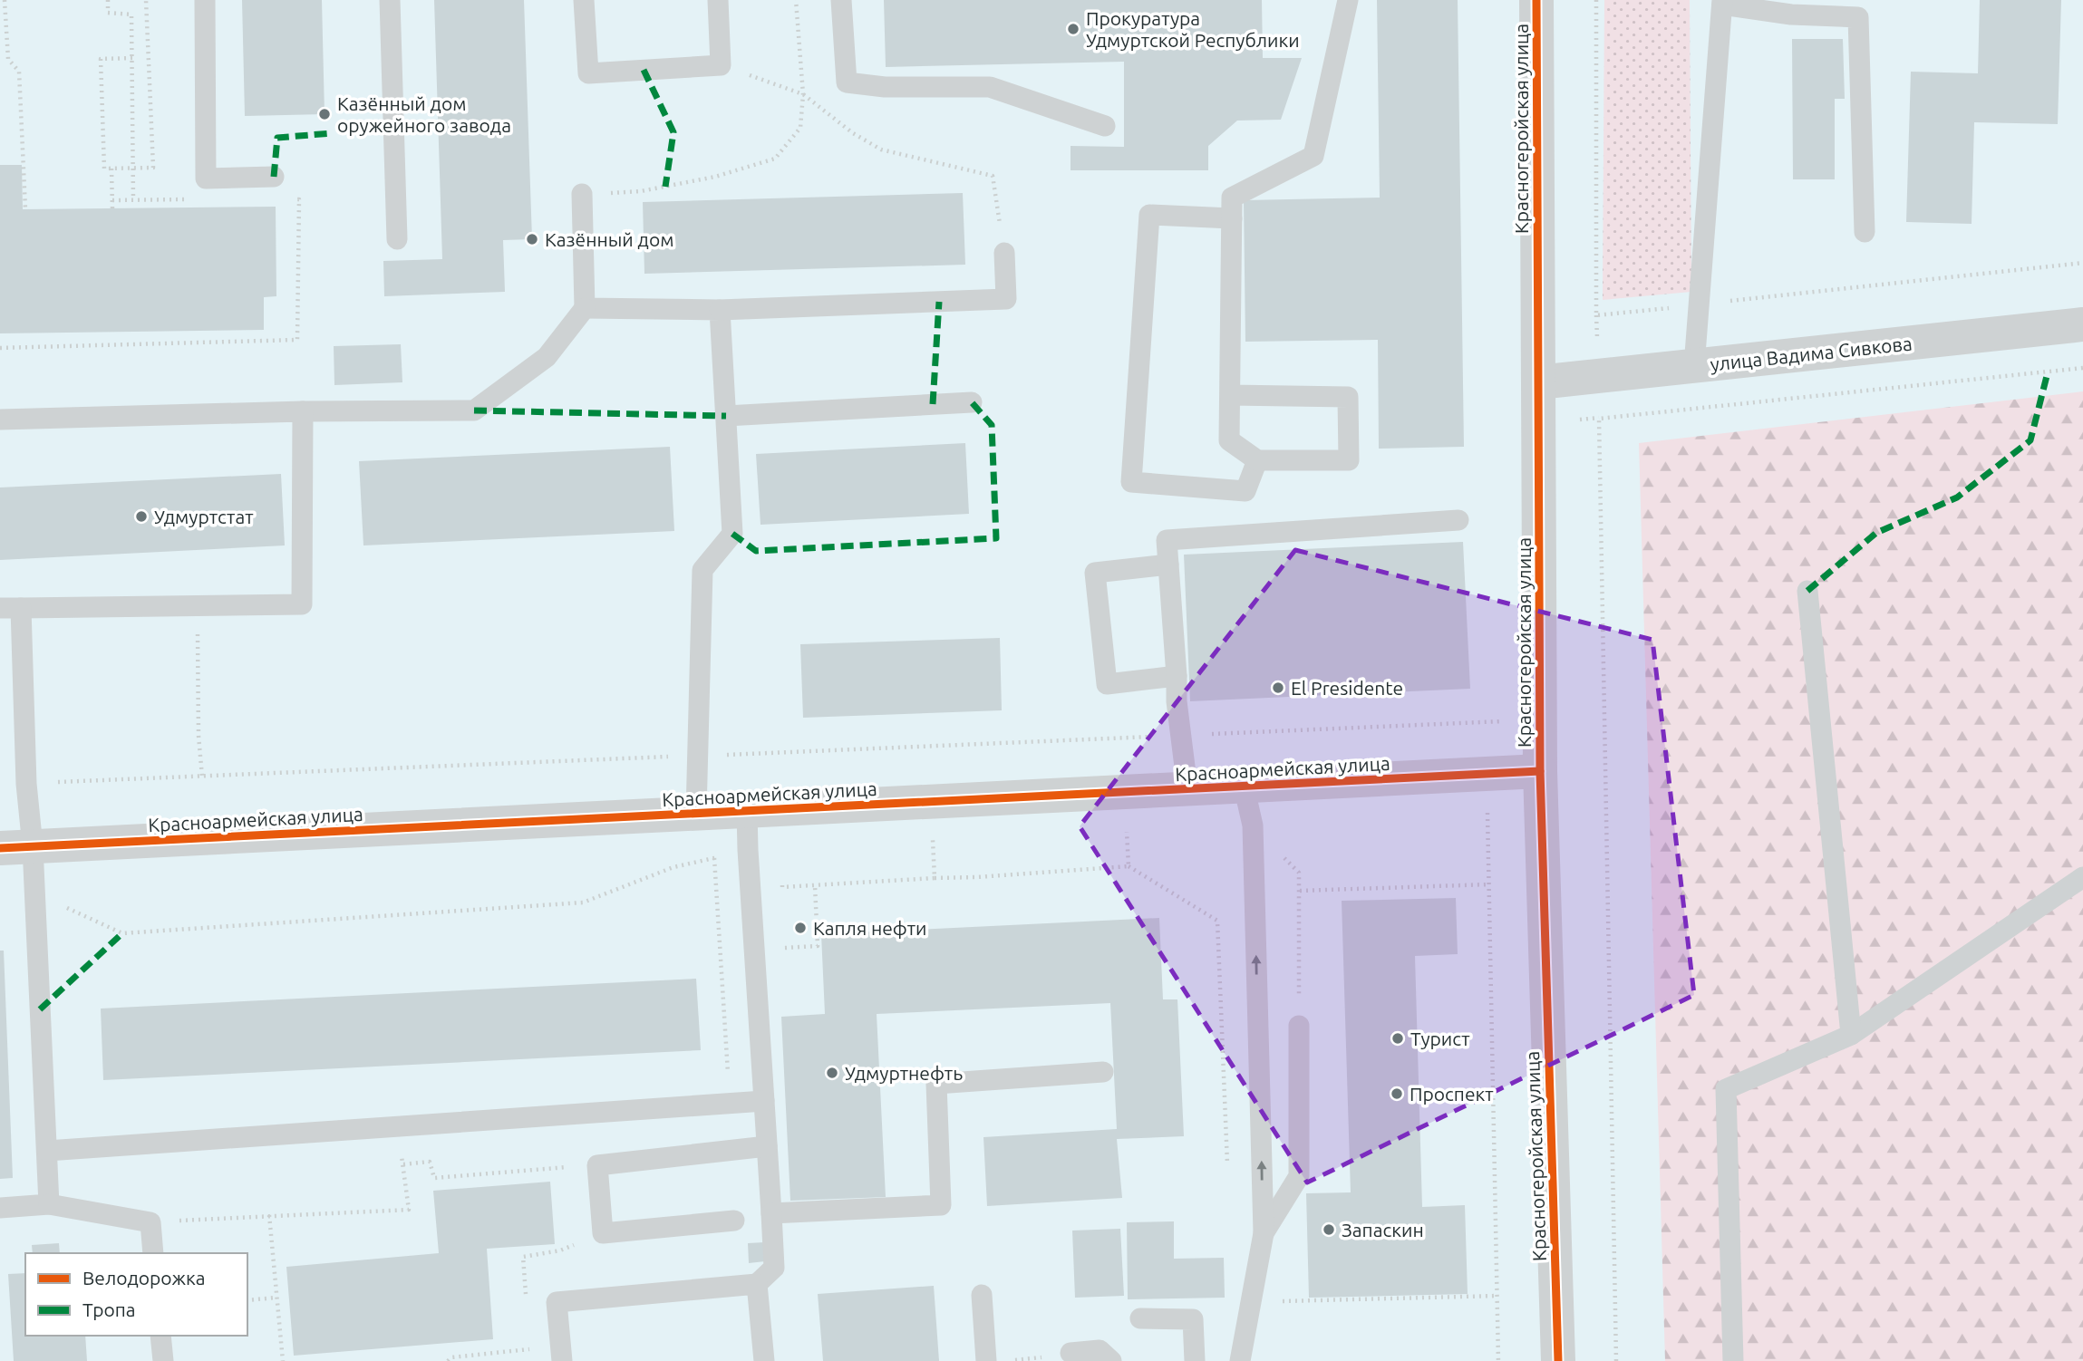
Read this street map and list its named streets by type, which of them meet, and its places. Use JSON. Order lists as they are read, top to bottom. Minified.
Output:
{"streets":{"street":["Красногеройская улица","улица Вадима Сивкова","Красноармейская улица"]},"crossings":[["Красногеройская улица","улица Вадима Сивкова"],["Красногеройская улица","Красноармейская улица"]],"places":["Прокуратура Удмуртской Республики","Казённый дом оружейного завода","Казённый дом","Удмуртстат","El Presidente","Капля нефти","Турист","Удмуртнефть","Проспект","Запаскин"],"legend":["Велодорожка","Тропа"]}
